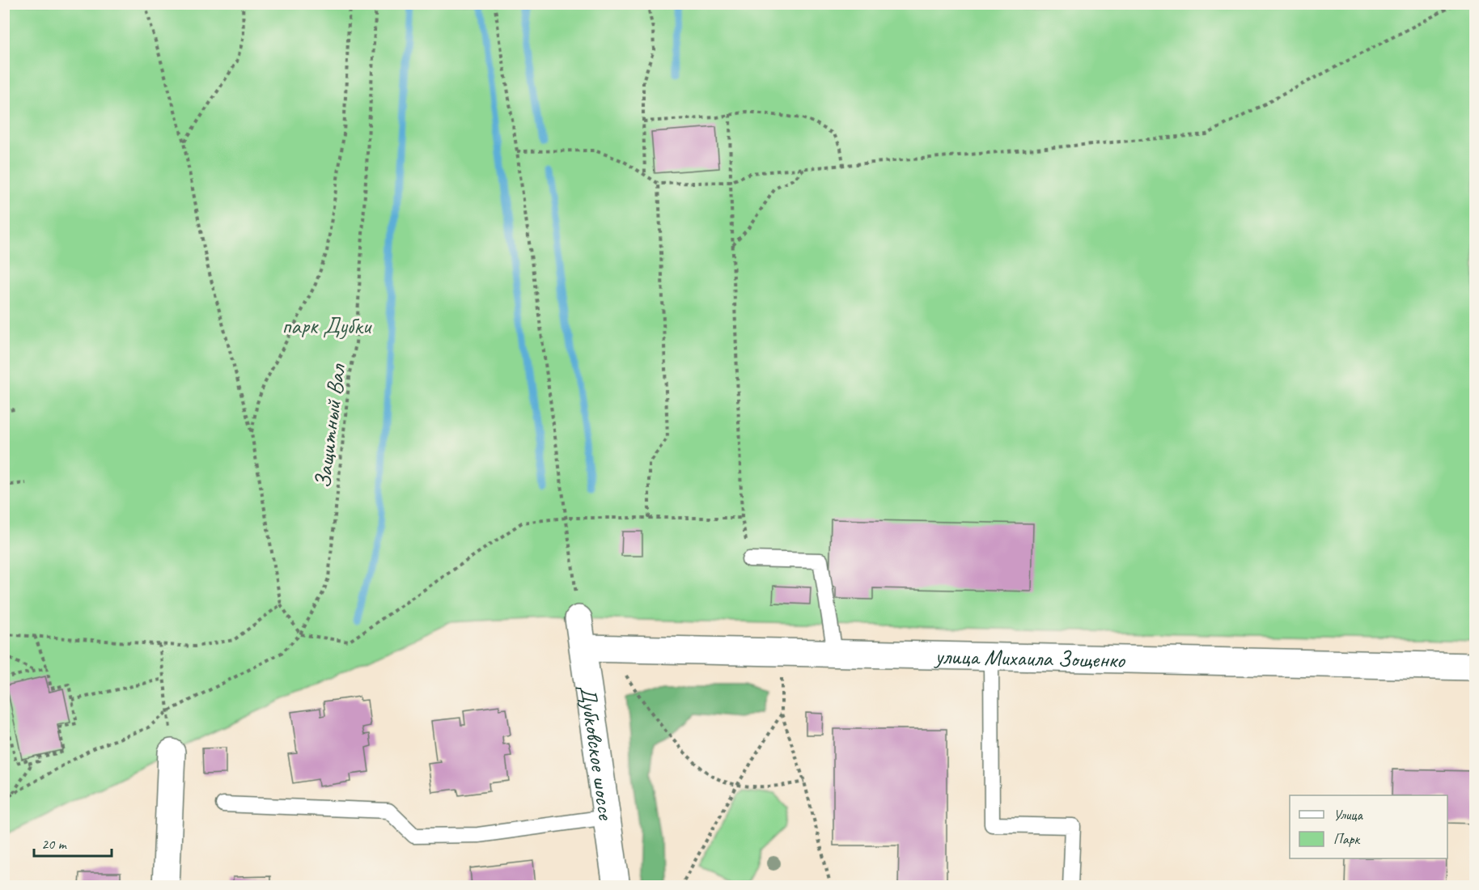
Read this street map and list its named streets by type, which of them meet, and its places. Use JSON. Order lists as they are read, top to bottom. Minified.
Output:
{"streets":{"street":["улица Михаила Зощенко","Дубковское шоссе"],"path":["Защитный Вал"]},"crossings":[["улица Михаила Зощенко","Дубковское шоссе"]],"parks":["парк Дубки"],"legend":["Улица","Парк"],"scale_bar":"20 m"}
